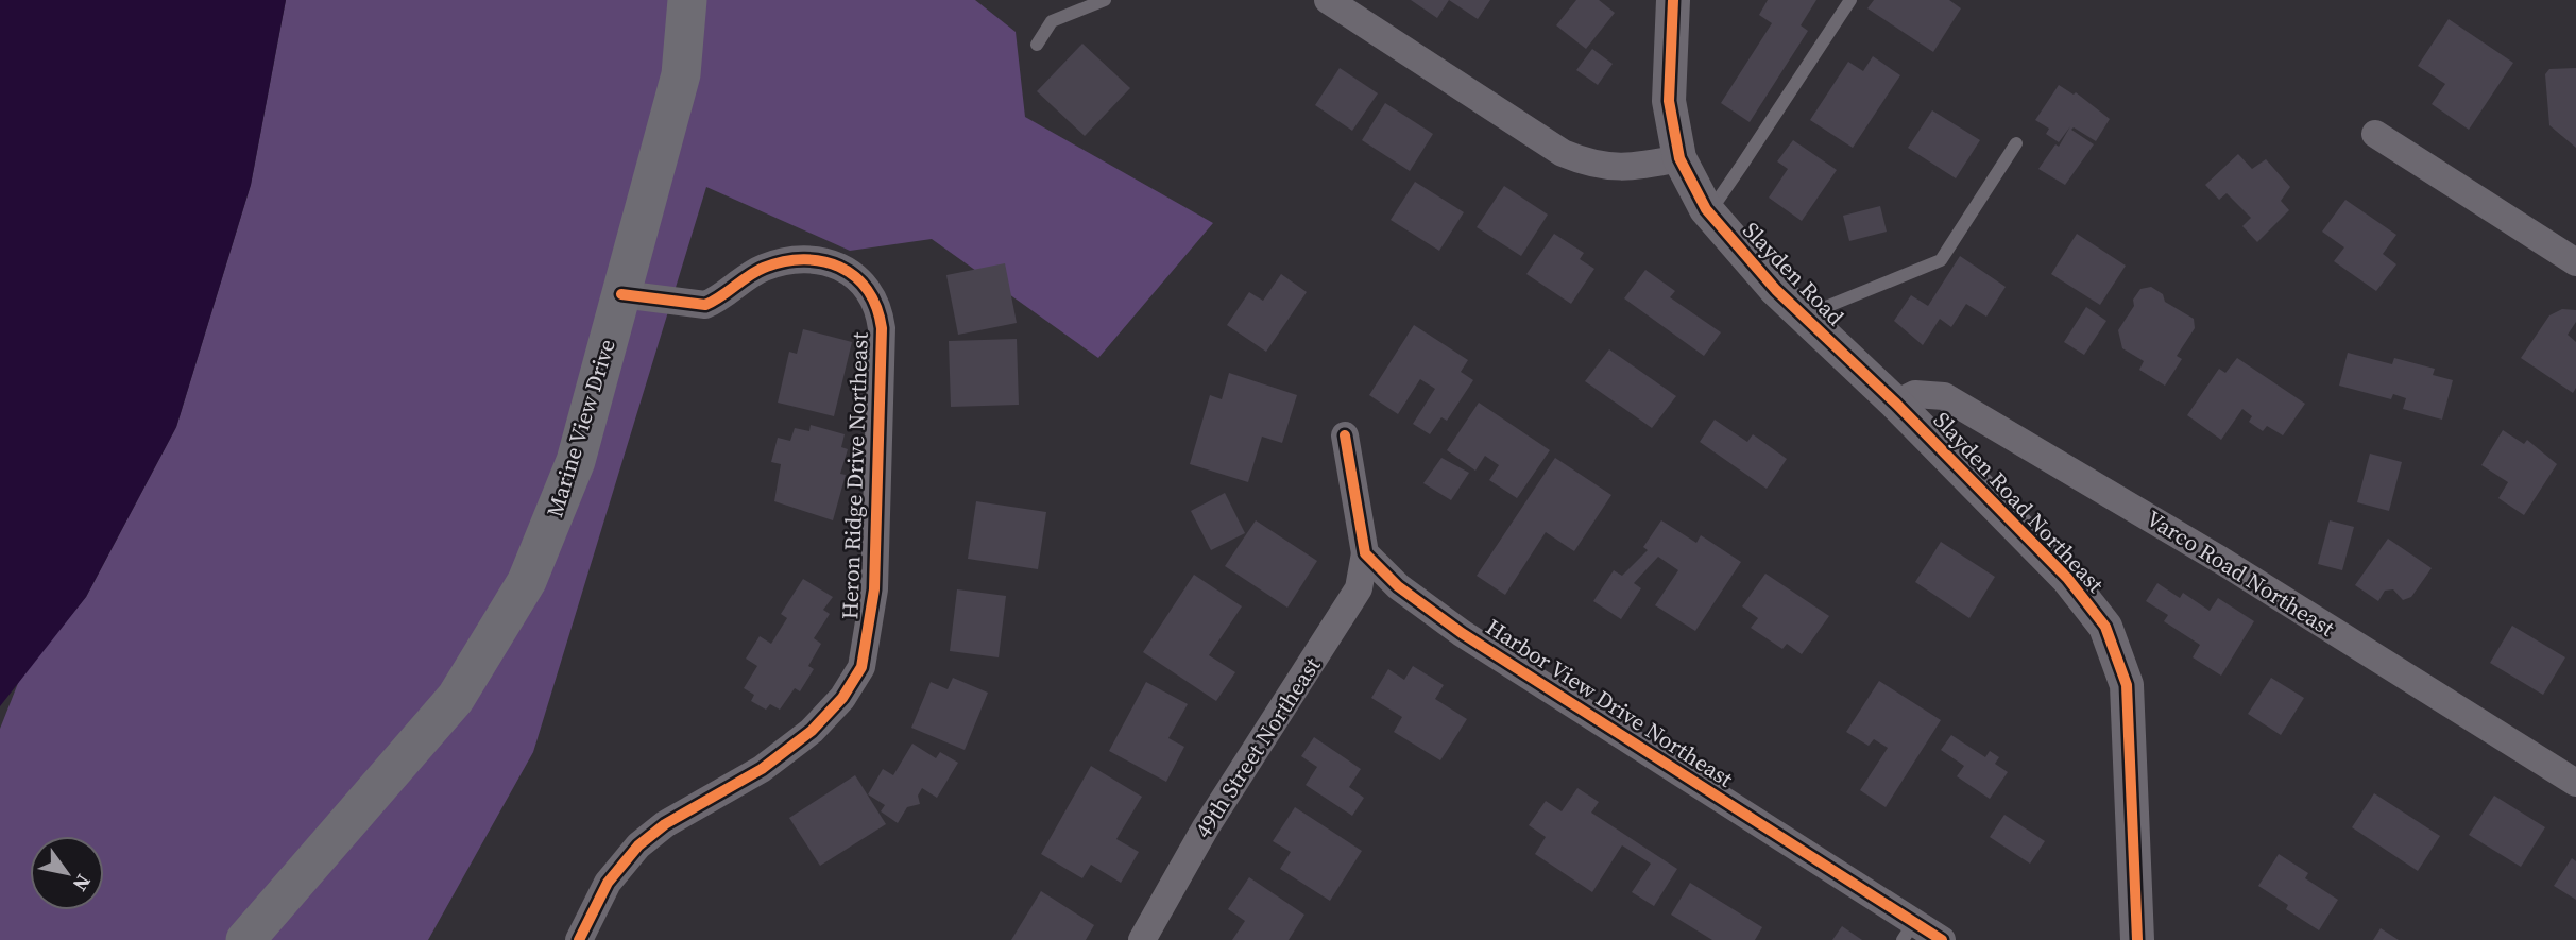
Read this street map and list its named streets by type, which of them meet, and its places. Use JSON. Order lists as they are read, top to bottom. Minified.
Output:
{"streets":{"main road":["Marine View Drive"],"street":["Slayden Road","Heron Ridge Drive Northeast","Slayden Road Northeast","Varco Road Northeast","Harbor View Drive Northeast","49th Street Northeast"]},"crossings":[["Slayden Road","Slayden Road Northeast"],["Slayden Road","Varco Road Northeast"],["Marine View Drive","Heron Ridge Drive Northeast"],["Slayden Road Northeast","Varco Road Northeast"],["Harbor View Drive Northeast","49th Street Northeast"]],"north":"bottom right"}
